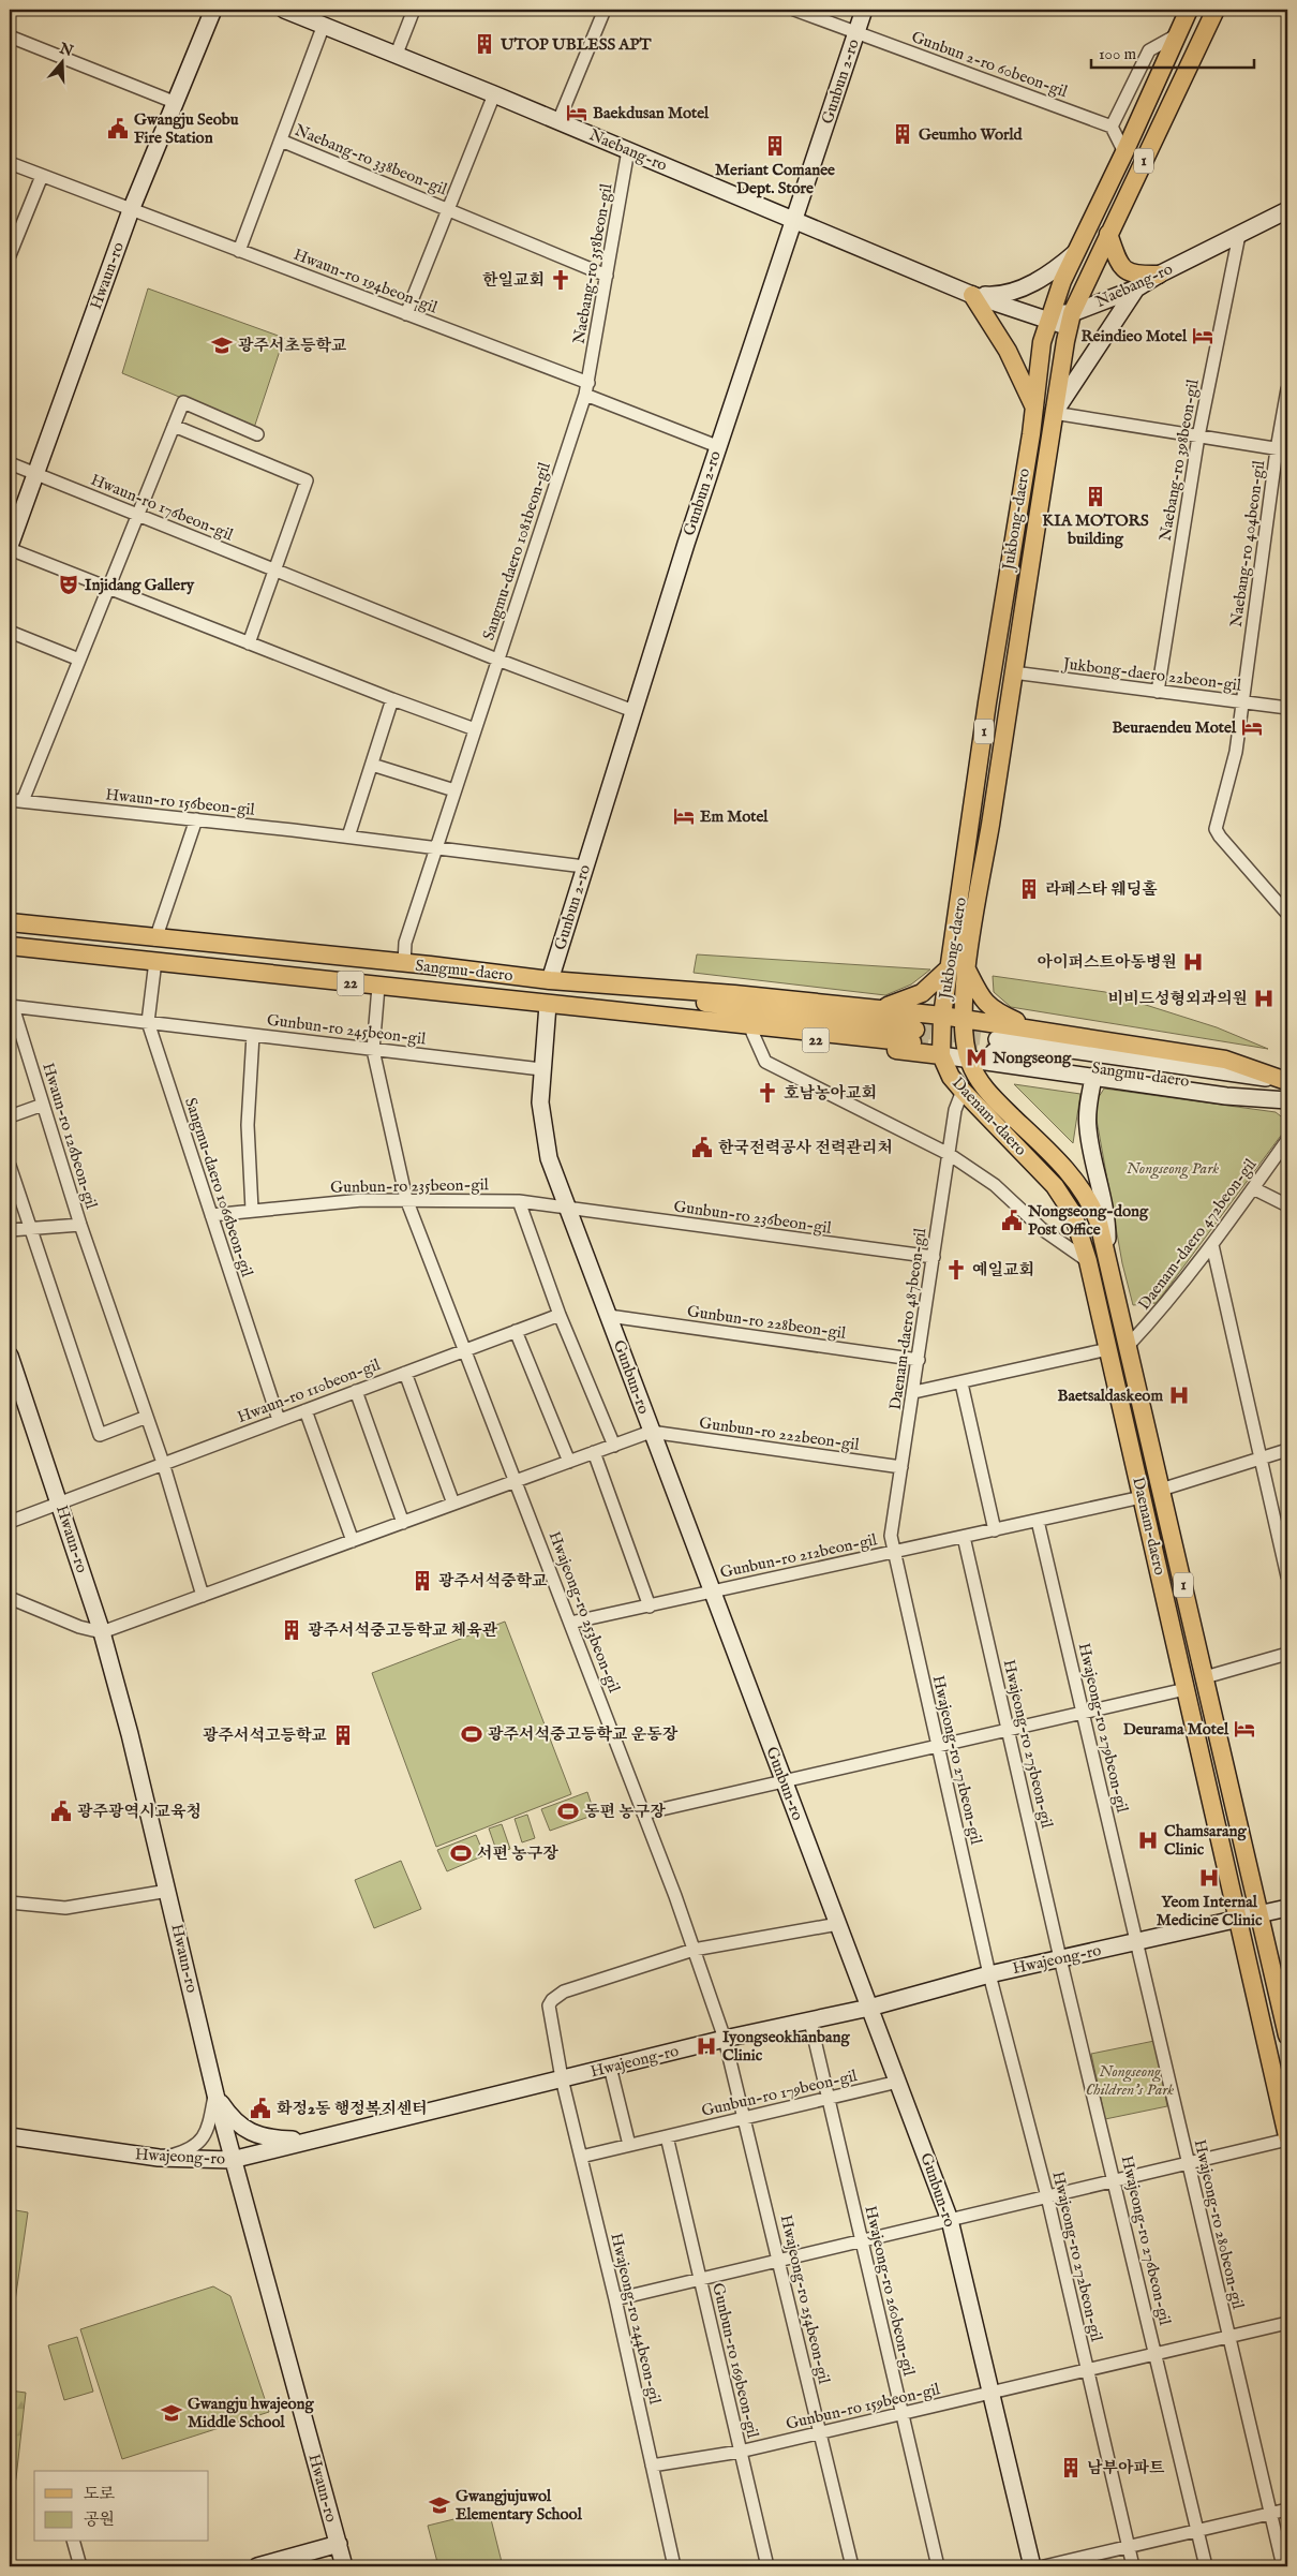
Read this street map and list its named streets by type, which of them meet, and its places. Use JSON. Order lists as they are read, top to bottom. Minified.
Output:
{"streets":{"main road":["1","Jukbong-daero","Sangmu-daero","22","Daenam-daero"],"street":["Gunbun 2-ro 60beon-gil","Gunbun 2-ro","Naebang-ro","Naebang-ro 338beon-gil","Naebang-ro 358beon-gil","Hwaun-ro","Hwaun-ro 194beon-gil","Naebang-ro 398beon-gil","Hwaun-ro 176beon-gil","Naebang-ro 404beon-gil","Sangmu-daero 1081beon-gil","Jukbong-daero 22beon-gil","Hwaun-ro 156beon-gil","Gunbun-ro 245beon-gil","Hwaun-ro 126beon-gil","Gunbun-ro 235beon-gil","Sangmu-daero 1066beon-gil","Gunbun-ro 236beon-gil","Daenam-daero 472beon-gil","Daenam-daero 487beon-gil","Gunbun-ro 228beon-gil","Gunbun-ro","Hwaun-ro 110beon-gil","Gunbun-ro 222beon-gil","Gunbun-ro 212beon-gil","Hwajeong-ro 253beon-gil","Hwajeong-ro 279beon-gil","Hwajeong-ro 275beon-gil","Hwajeong-ro 271beon-gil","Hwajeong-ro","Gunbun-ro 179beon-gil","Hwajeong-ro 280beon-gil","Hwajeong-ro 276beon-gil","Hwajeong-ro 272beon-gil","Hwajeong-ro 260beon-gil","Hwajeong-ro 254beon-gil","Hwajeong-ro 244beon-gil","Gunbun-ro 169beon-gil","Gunbun-ro 159beon-gil"]},"crossings":[["Gunbun 2-ro 60beon-gil","Gunbun 2-ro"],["Gunbun 2-ro","Naebang-ro"],["Gunbun 2-ro","Hwaun-ro 194beon-gil"],["Gunbun 2-ro","Hwaun-ro 176beon-gil"],["Gunbun 2-ro","Hwaun-ro 156beon-gil"],["Gunbun 2-ro","Sangmu-daero"],["Naebang-ro","Naebang-ro 338beon-gil"],["Naebang-ro","Naebang-ro 358beon-gil"],["Naebang-ro","Naebang-ro 398beon-gil"],["Naebang-ro","Jukbong-daero"],["Naebang-ro 338beon-gil","Naebang-ro 358beon-gil"],["Naebang-ro 338beon-gil","Hwaun-ro 194beon-gil"],["Naebang-ro 358beon-gil","Hwaun-ro 194beon-gil"],["Naebang-ro 358beon-gil","Sangmu-daero 1081beon-gil"],["Hwaun-ro","Hwaun-ro 194beon-gil"],["Hwaun-ro","Hwaun-ro 176beon-gil"],["Hwaun-ro","Hwaun-ro 110beon-gil"],["Hwaun-ro","Hwajeong-ro"],["Hwaun-ro 194beon-gil","Sangmu-daero 1081beon-gil"],["Naebang-ro 398beon-gil","Jukbong-daero 22beon-gil"],["Hwaun-ro 176beon-gil","Sangmu-daero 1081beon-gil"],["Jukbong-daero","Jukbong-daero 22beon-gil"],["Jukbong-daero","Sangmu-daero"],["Jukbong-daero","22"],["Jukbong-daero","Daenam-daero"],["Naebang-ro 404beon-gil","Jukbong-daero 22beon-gil"],["Sangmu-daero 1081beon-gil","Hwaun-ro 156beon-gil"],["Sangmu-daero 1081beon-gil","Sangmu-daero"],["Sangmu-daero","22"],["Sangmu-daero","Daenam-daero"],["Sangmu-daero","Sangmu-daero 1066beon-gil"],["Sangmu-daero","Gunbun-ro"],["Sangmu-daero","Hwajeong-ro 253beon-gil"],["22","Daenam-daero"],["Gunbun-ro 245beon-gil","Hwaun-ro 126beon-gil"],["Gunbun-ro 245beon-gil","Sangmu-daero 1066beon-gil"],["Gunbun-ro 245beon-gil","Gunbun-ro"],["Gunbun-ro 245beon-gil","Hwajeong-ro 253beon-gil"],["Daenam-daero","Daenam-daero 472beon-gil"],["Daenam-daero","Daenam-daero 487beon-gil"],["Daenam-daero","Gunbun-ro 212beon-gil"],["Daenam-daero","Hwajeong-ro"],["Daenam-daero","Gunbun-ro 169beon-gil"],["Gunbun-ro 235beon-gil","Sangmu-daero 1066beon-gil"],["Gunbun-ro 235beon-gil","Gunbun-ro 236beon-gil"],["Gunbun-ro 235beon-gil","Gunbun-ro"],["Gunbun-ro 235beon-gil","Hwajeong-ro 253beon-gil"],["Sangmu-daero 1066beon-gil","Hwaun-ro 110beon-gil"],["Gunbun-ro 236beon-gil","Daenam-daero 487beon-gil"],["Gunbun-ro 236beon-gil","Gunbun-ro"],["Daenam-daero 487beon-gil","Gunbun-ro 228beon-gil"],["Daenam-daero 487beon-gil","Gunbun-ro 222beon-gil"],["Daenam-daero 487beon-gil","Gunbun-ro 212beon-gil"],["Daenam-daero 487beon-gil","Hwajeong-ro 271beon-gil"],["Gunbun-ro 228beon-gil","Gunbun-ro"],["Gunbun-ro","Gunbun-ro 222beon-gil"],["Gunbun-ro","Gunbun-ro 212beon-gil"],["Gunbun-ro","Hwajeong-ro"],["Gunbun-ro","Gunbun-ro 179beon-gil"],["Gunbun-ro","Gunbun-ro 169beon-gil"],["Gunbun-ro","Gunbun-ro 159beon-gil"],["Hwaun-ro 110beon-gil","Hwajeong-ro 253beon-gil"],["Gunbun-ro 212beon-gil","Hwajeong-ro 253beon-gil"],["Gunbun-ro 212beon-gil","Hwajeong-ro 279beon-gil"],["Gunbun-ro 212beon-gil","Hwajeong-ro 275beon-gil"],["Gunbun-ro 212beon-gil","Hwajeong-ro 271beon-gil"],["Hwajeong-ro 253beon-gil","Hwajeong-ro"],["Hwajeong-ro 253beon-gil","Hwajeong-ro 254beon-gil"],["Hwajeong-ro 253beon-gil","Hwajeong-ro 244beon-gil"],["Hwajeong-ro 279beon-gil","Hwajeong-ro"],["Hwajeong-ro 279beon-gil","Hwajeong-ro 280beon-gil"],["Hwajeong-ro 275beon-gil","Hwajeong-ro"],["Hwajeong-ro 275beon-gil","Hwajeong-ro 276beon-gil"],["Hwajeong-ro 271beon-gil","Hwajeong-ro"],["Hwajeong-ro 271beon-gil","Hwajeong-ro 272beon-gil"],["Hwajeong-ro","Hwajeong-ro 280beon-gil"],["Hwajeong-ro","Hwajeong-ro 276beon-gil"],["Hwajeong-ro","Hwajeong-ro 272beon-gil"],["Hwajeong-ro","Hwajeong-ro 260beon-gil"],["Hwajeong-ro","Hwajeong-ro 254beon-gil"],["Hwajeong-ro","Hwajeong-ro 244beon-gil"],["Gunbun-ro 179beon-gil","Hwajeong-ro 260beon-gil"],["Gunbun-ro 179beon-gil","Hwajeong-ro 254beon-gil"],["Gunbun-ro 179beon-gil","Hwajeong-ro 244beon-gil"],["Hwajeong-ro 280beon-gil","Gunbun-ro 169beon-gil"],["Hwajeong-ro 280beon-gil","Gunbun-ro 159beon-gil"],["Hwajeong-ro 276beon-gil","Gunbun-ro 169beon-gil"],["Hwajeong-ro 276beon-gil","Gunbun-ro 159beon-gil"],["Hwajeong-ro 272beon-gil","Gunbun-ro 169beon-gil"],["Hwajeong-ro 272beon-gil","Gunbun-ro 159beon-gil"],["Hwajeong-ro 260beon-gil","Gunbun-ro 169beon-gil"],["Hwajeong-ro 260beon-gil","Gunbun-ro 159beon-gil"],["Hwajeong-ro 254beon-gil","Gunbun-ro 169beon-gil"],["Hwajeong-ro 254beon-gil","Gunbun-ro 159beon-gil"],["Hwajeong-ro 244beon-gil","Gunbun-ro 169beon-gil"],["Hwajeong-ro 244beon-gil","Gunbun-ro 159beon-gil"],["Gunbun-ro 169beon-gil","Gunbun-ro 159beon-gil"]],"parks":["Nongseong Park","Nongseong Children's Park"],"places":{"building":["UTOP UBLESS APT","Geumho World","Meriant Comanee Dept. Store","KIA MOTORS building","라페스타 웨딩홀","광주서석중학교","광주서석중고등학교 체육관","광주서석고등학교","남부아파트"],"hotel":["Baekdusan Motel","Reindieo Motel","Beuraendeu Motel","Em Motel","Deurama Motel"],"public building":["Gwangju Seobu Fire Station","한국전력공사 전력관리처","Nongseong-dong Post Office","광주광역시교육청","화정2동 행정복지센터"],"church":["한일교회","호남농아교회","예일교회"],"school or university":["광주서초등학교","Gwangju hwajeong Middle School","Gwangjujuwol Elementary School"],"theatre":["Injidang Gallery"],"hospital":["아이퍼스트아동병원","비비드성형외과의원","Baetsaldaskeom","Chamsarang Clinic","Yeom Internal Medicine Clinic","Iyongseokhanbang Clinic"],"metro station":["Nongseong"],"sports":["광주서석중고등학교 운동장","동편 농구장","서편 농구장"]},"legend":["도로","공원"],"scale_bar":"100 m","north":"top"}
